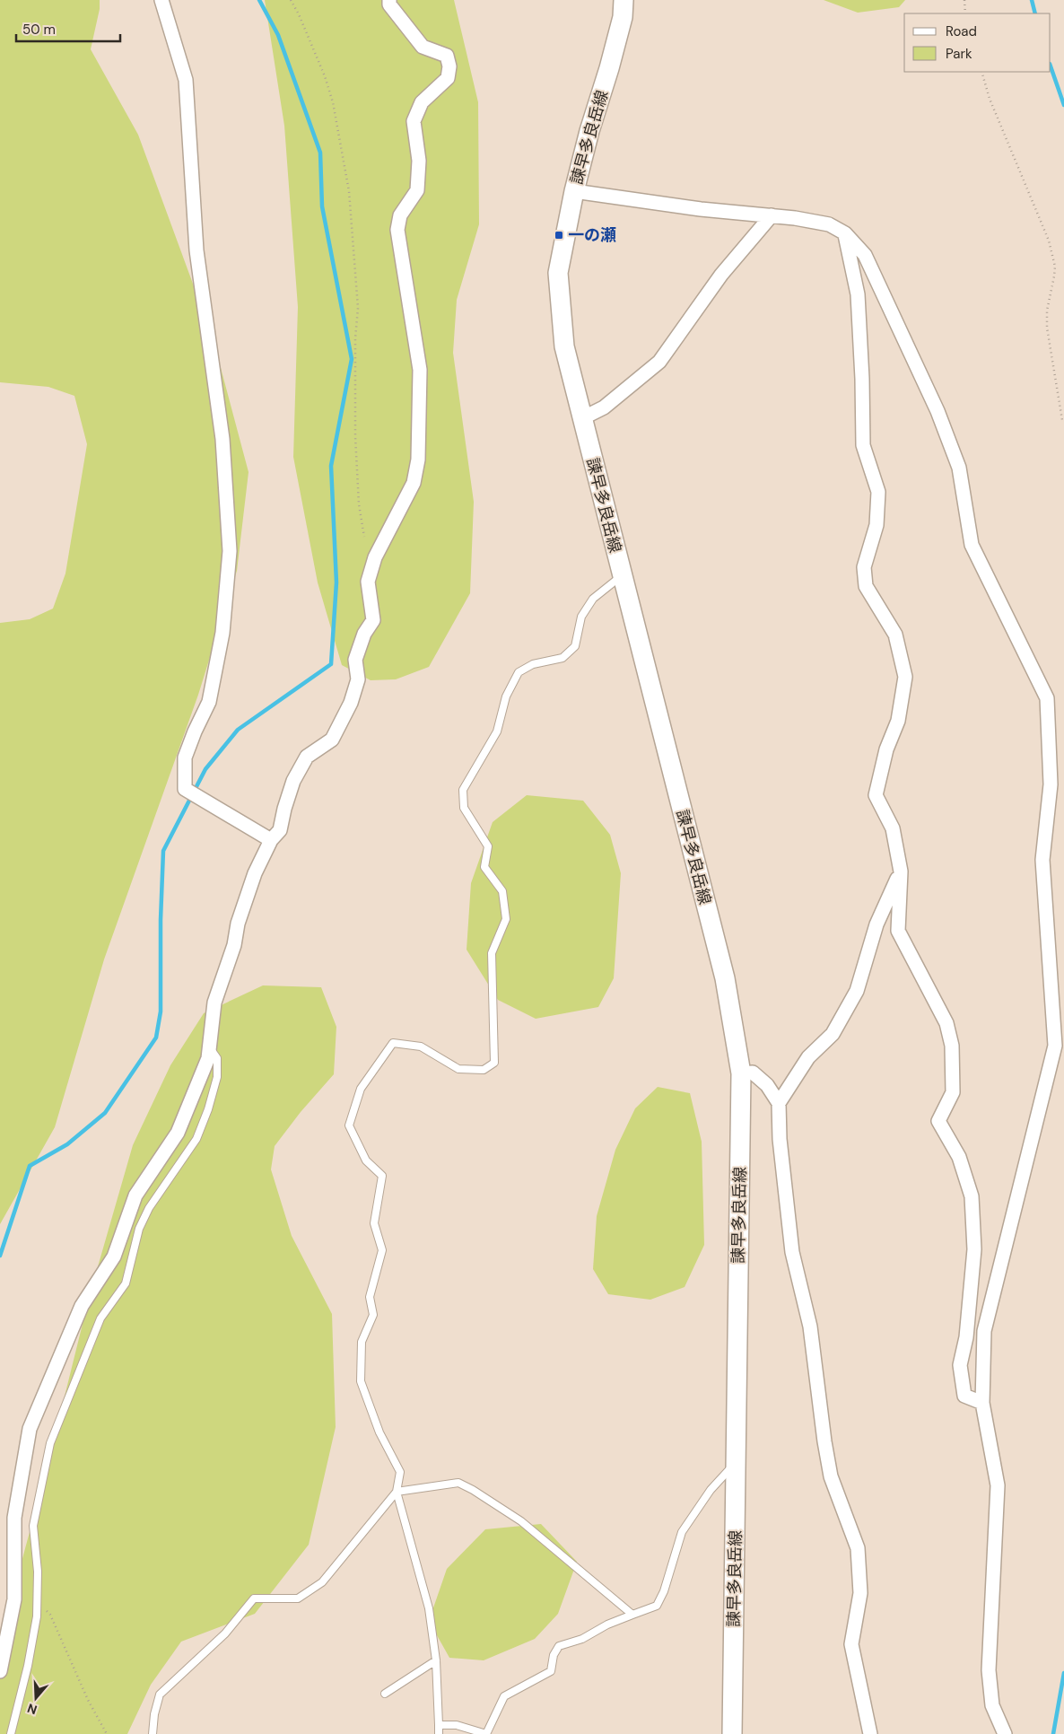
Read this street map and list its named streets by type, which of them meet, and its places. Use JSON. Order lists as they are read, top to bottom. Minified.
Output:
{"streets":{"main road":["諫早多良岳線"]},"places":{"transit":["一の瀬"]},"legend":["Road","Park"],"scale_bar":"50 m","north":"bottom"}
